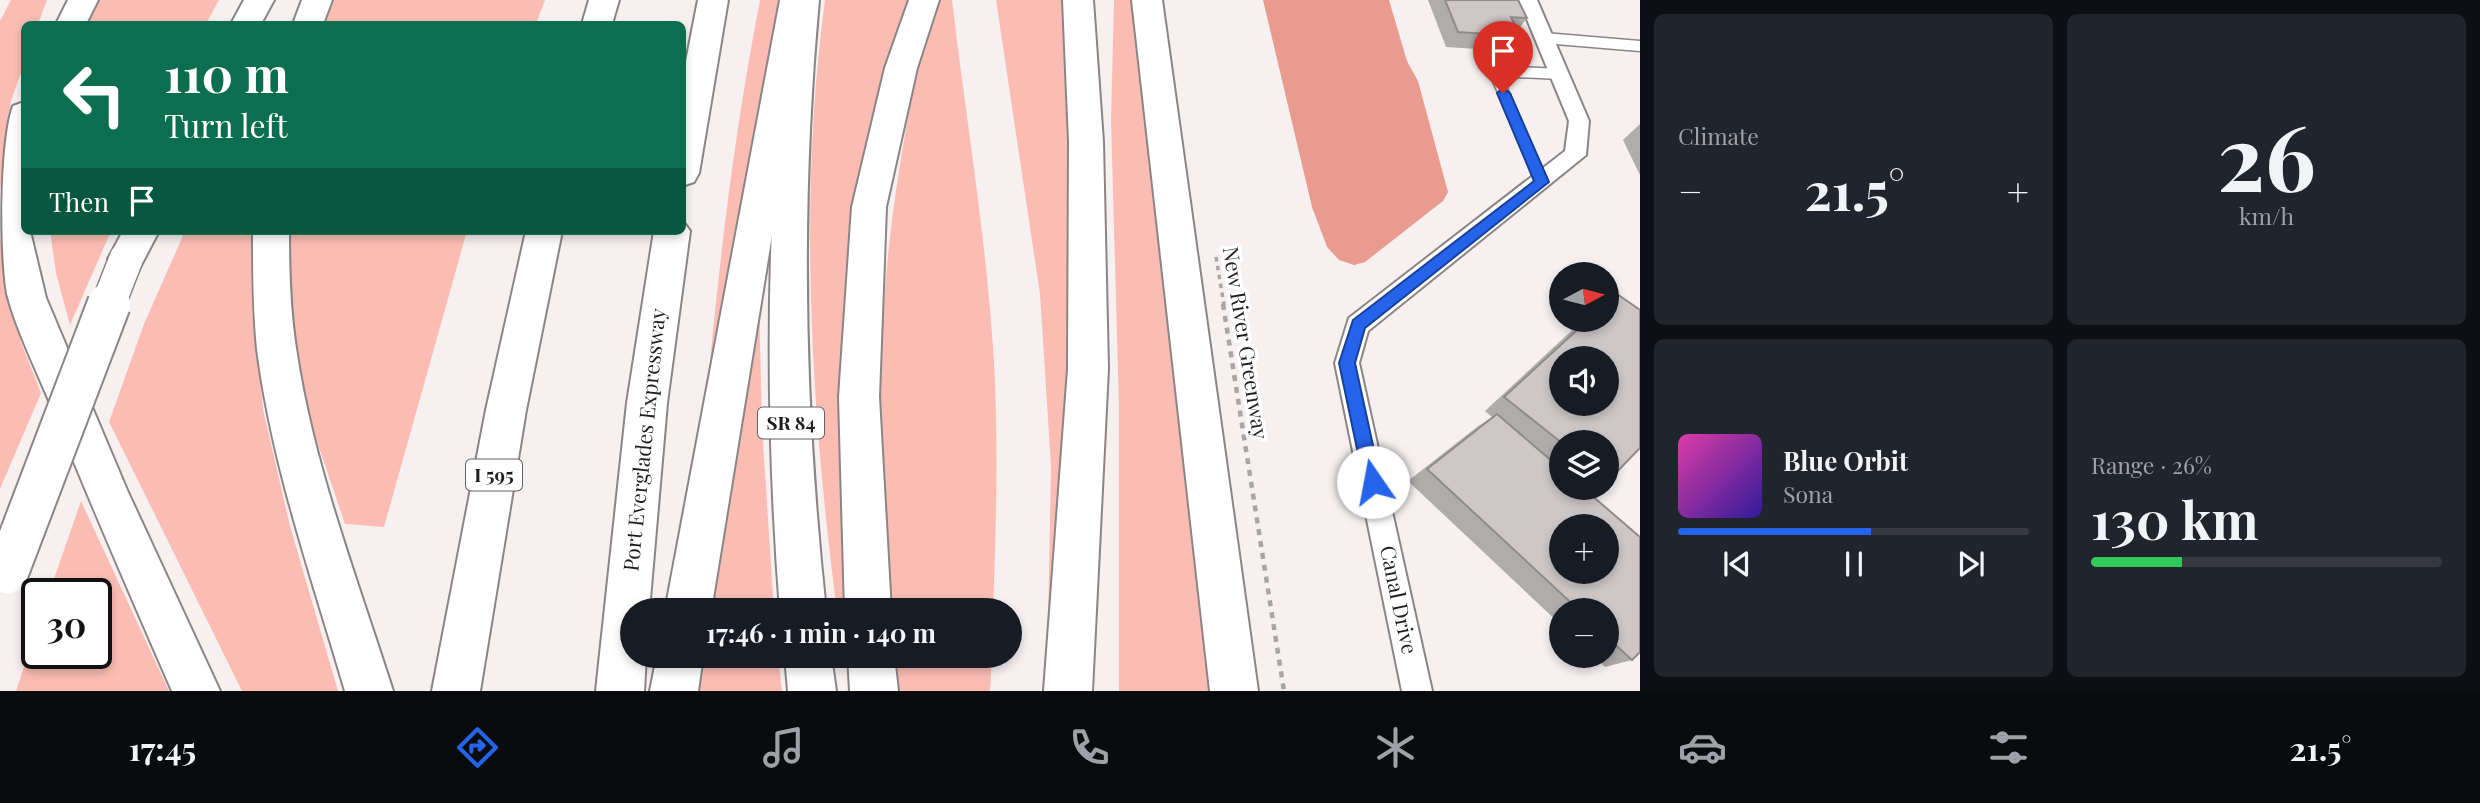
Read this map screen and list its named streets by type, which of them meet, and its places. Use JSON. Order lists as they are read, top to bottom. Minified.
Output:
{"streets":{"main road":["SR 84","Port Everglades Expressway","I 595"],"street":["Canal Drive"],"path":["New River Greenway"]},"north":"right","page":{"tile":["Climate",["26","km/h"],["Range · 26%","130 km"]],"turn":["110 m","Turn left"],"heat":["−","21.5°","+"],"then":"Then","map_buttons":["+","−"],"song":["Blue Orbit","Sona"],"limit":"30","trip":"17:46 · 1 min · 140 m","tabs":["17:45","21.5°"]}}
